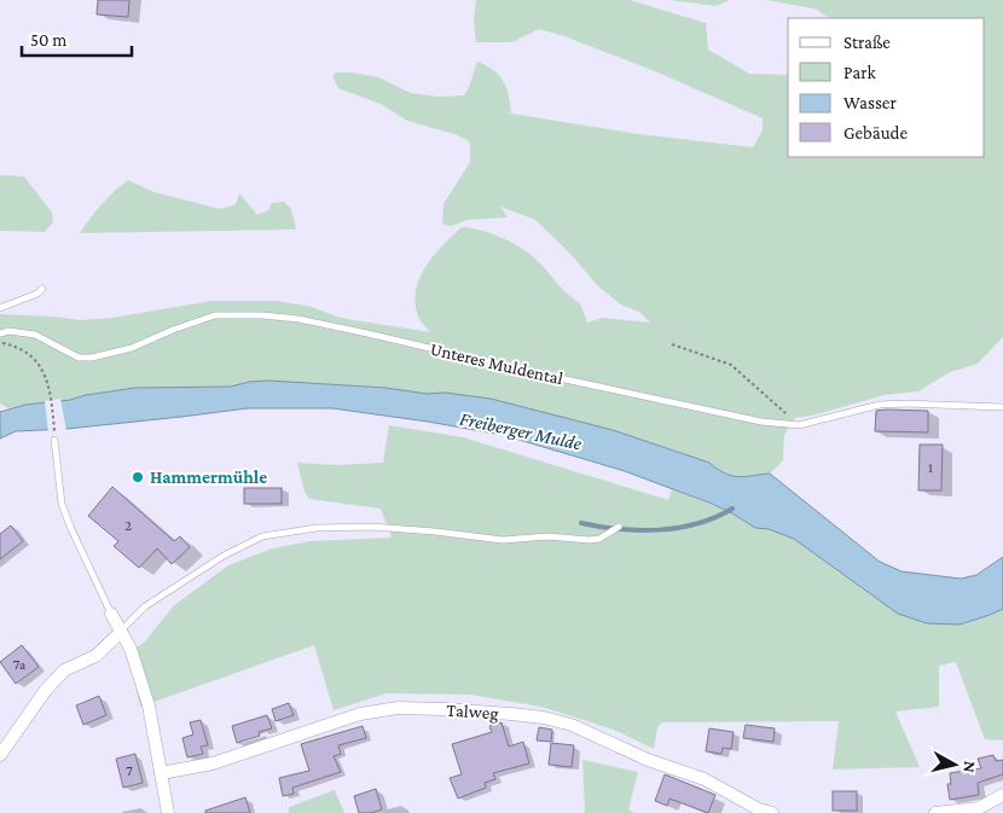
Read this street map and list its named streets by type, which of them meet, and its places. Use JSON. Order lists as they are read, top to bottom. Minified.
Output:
{"streets":{"street":["Talweg"],"lane":["Unteres Muldental"]},"water":["Freiberger Mulde"],"places":["Hammermühle"],"house_numbers":["1","2","7a","7"],"legend":["Straße","Park","Wasser","Gebäude"],"scale_bar":"50 m","north":"right"}
